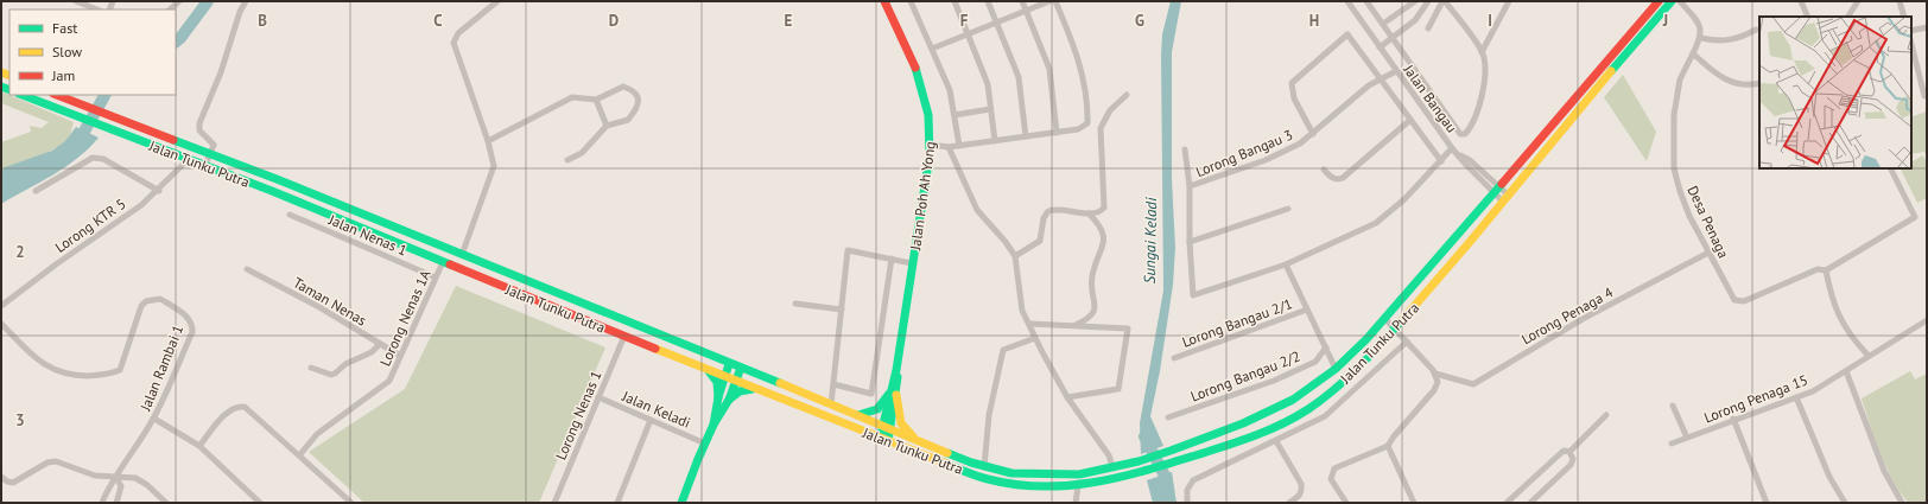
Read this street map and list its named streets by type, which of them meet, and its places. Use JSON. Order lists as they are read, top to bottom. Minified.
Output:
{"streets":{"main road":["Jalan Tunku Putra","Jalan Poh Ah Yong"],"street":["Jalan Bangau","Lorong Bangau 3","Desa Penaga","Lorong KTR 5","Jalan Nenas 1","Taman Nenas","Lorong Penaga 4","Lorong Nenas 1A","Lorong Bangau 2/1","Jalan Rambai 1","Lorong Bangau 2/2","Lorong Penaga 15","Jalan Keladi","Lorong Nenas 1"]},"crossings":[["Jalan Bangau","Lorong Bangau 3"],["Jalan Bangau","Jalan Tunku Putra"],["Jalan Tunku Putra","Jalan Poh Ah Yong"],["Jalan Tunku Putra","Lorong KTR 5"],["Jalan Tunku Putra","Lorong Nenas 1A"],["Jalan Tunku Putra","Lorong Nenas 1"],["Desa Penaga","Lorong Penaga 4"],["Jalan Nenas 1","Lorong Nenas 1A"],["Taman Nenas","Lorong Nenas 1A"],["Jalan Keladi","Lorong Nenas 1"]],"water":["Sungai Keladi"],"legend":["Fast","Slow","Jam"],"grid":{"columns":["B","C","D","E","F","G","H","I","J"],"rows":["2","3"]}}
